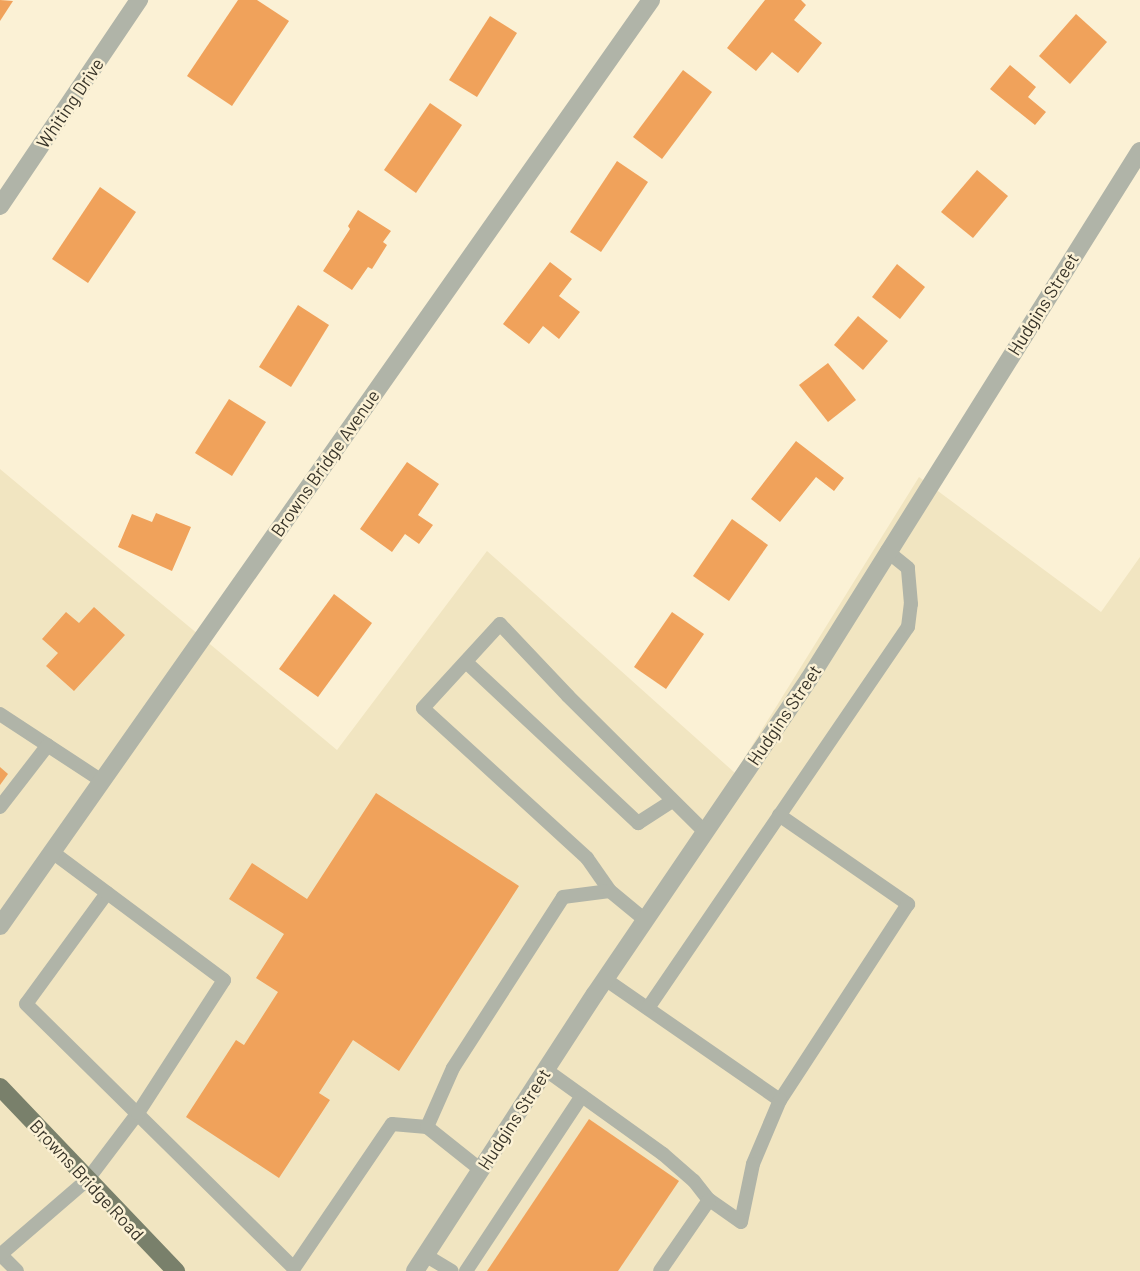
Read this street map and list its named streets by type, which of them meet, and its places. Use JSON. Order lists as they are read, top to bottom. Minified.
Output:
{"streets":{"main road":["Browns Bridge Road"],"street":["Whiting Drive","Hudgins Street","Browns Bridge Avenue"]}}
